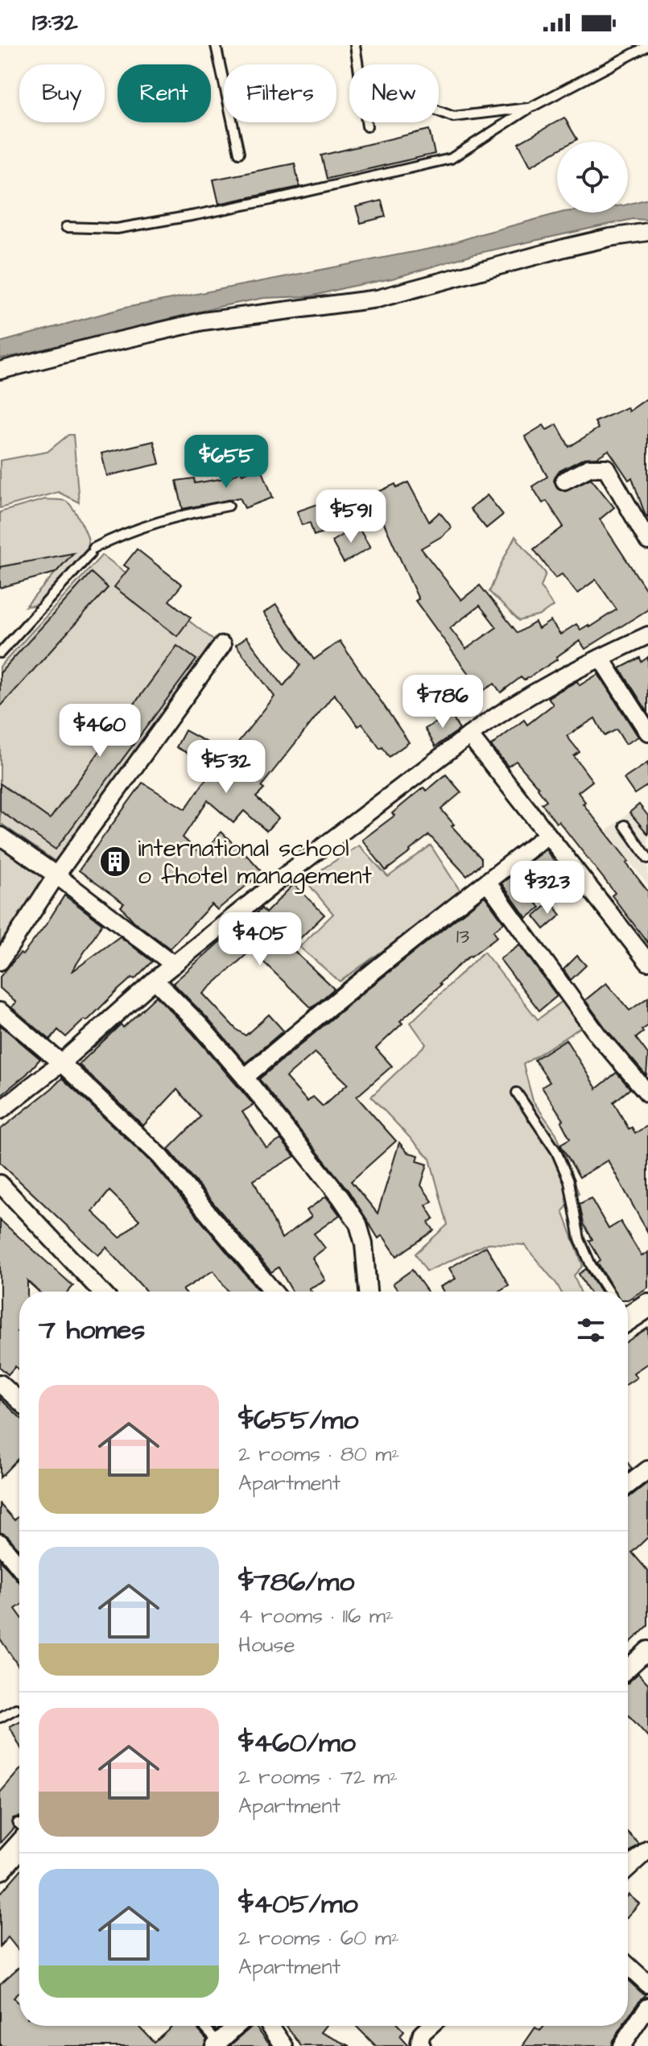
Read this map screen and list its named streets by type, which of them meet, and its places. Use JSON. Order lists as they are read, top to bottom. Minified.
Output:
{"places":{"building":["international school o fhotel management"]},"house_numbers":["13"],"page":{"status":"13:32","chip":["Buy","Rent","Filters","New"],"price":["$655","$591","$786","$460","$532","$323","$405"],"heading":"7 homes","list":[{"name":"$655/mo","note":"2 rooms · 80 m² · Apartment"},{"name":"$786/mo","note":"4 rooms · 116 m² · House"},{"name":"$460/mo","note":"2 rooms · 72 m² · Apartment"},{"name":"$405/mo","note":"2 rooms · 60 m² · Apartment"}]}}
